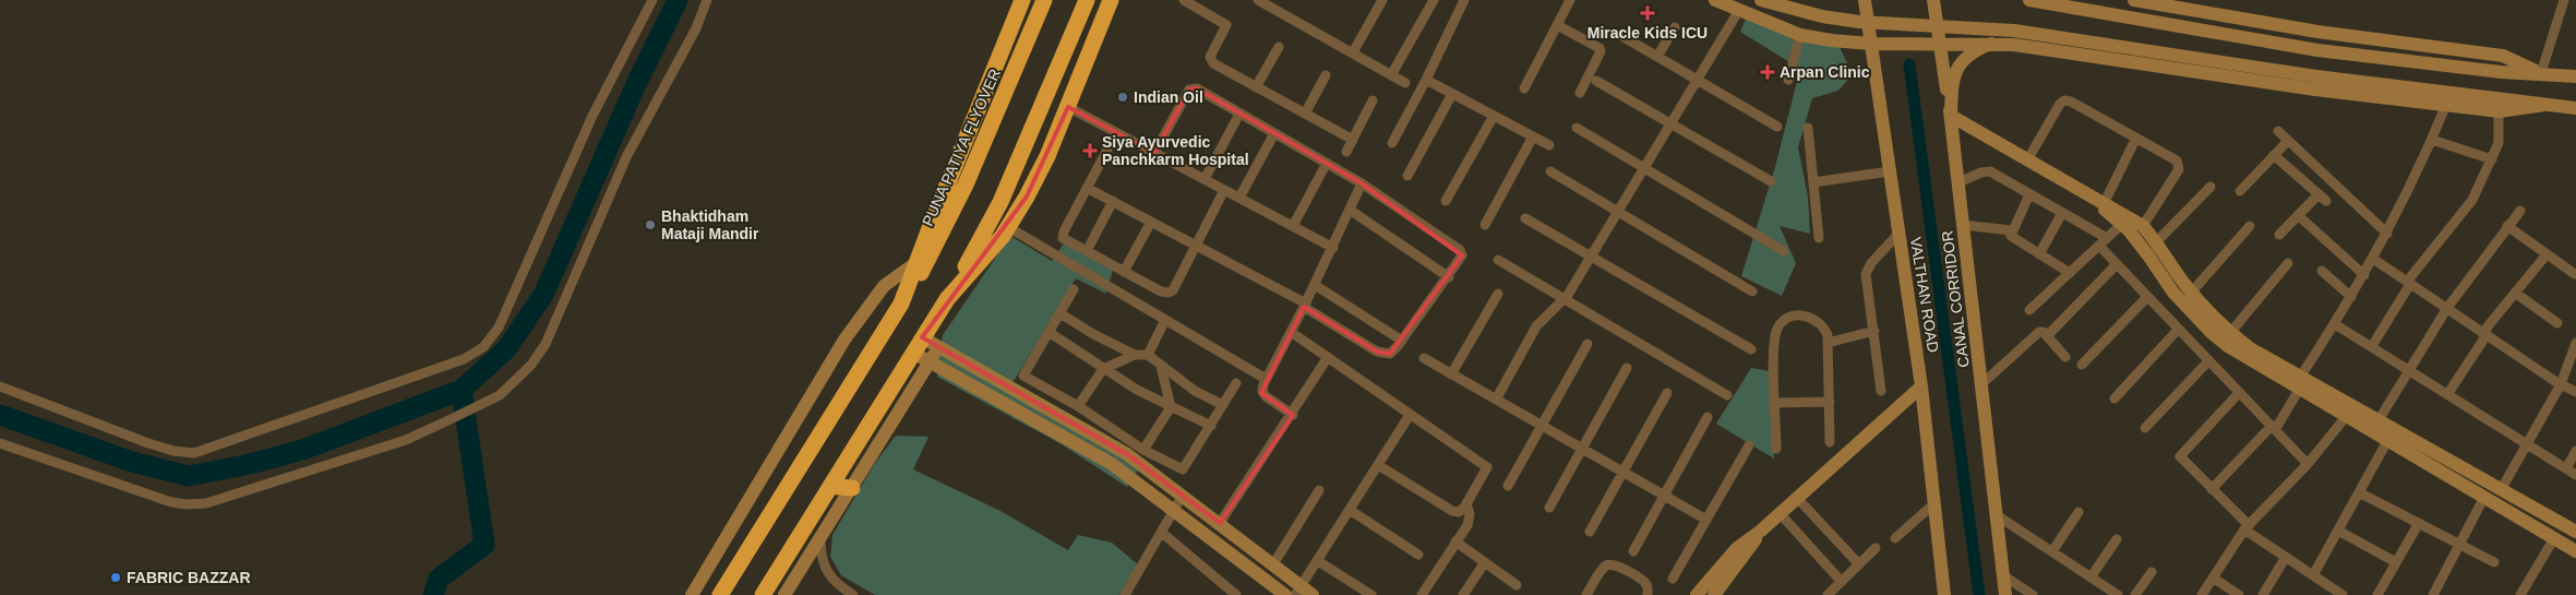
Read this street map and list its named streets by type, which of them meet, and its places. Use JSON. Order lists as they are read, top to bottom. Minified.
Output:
{"streets":{"highway":["PUNA PATIYA FLYOVER"],"main road":["VALTHAN ROAD","CANAL CORRIDOR"]},"places":{"health":["Miracle Kids ICU","Arpan Clinic","Siya Ayurvedic Panchkarm Hospital"],"other":["Indian Oil","Bhaktidham Mataji Mandir","FABRIC BAZZAR"]}}
